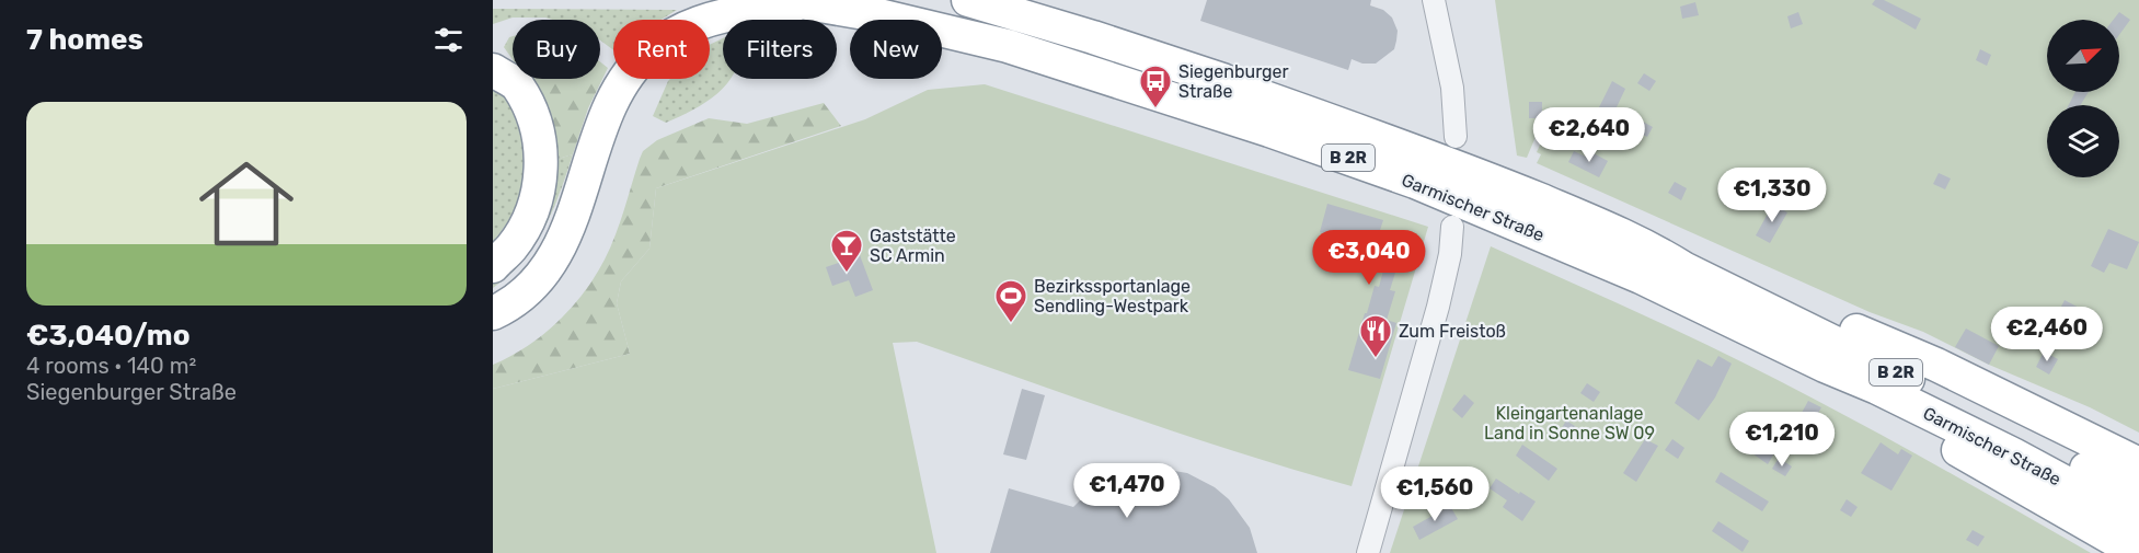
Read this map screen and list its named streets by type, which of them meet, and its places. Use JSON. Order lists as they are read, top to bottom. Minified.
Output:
{"streets":{"highway":["B 2R","Garmischer Straße"]},"parks":["Kleingartenanlage Land in Sonne SW 09"],"places":{"bus stop":["Siegenburger Straße"],"bar":["Gaststätte SC Armin"],"sports":["Bezirkssportanlage Sendling-Westpark"],"restaurant":["Zum Freistoß"]},"north":"top right","page":{"heading":"7 homes","chip":["Buy","Rent","Filters","New"],"list":[{"name":"€3,040/mo","note":"4 rooms · 140 m² · Siegenburger Straße"}],"price":["€2,640","€1,330","€3,040","€2,460","€1,210","€1,470","€1,560"]}}
